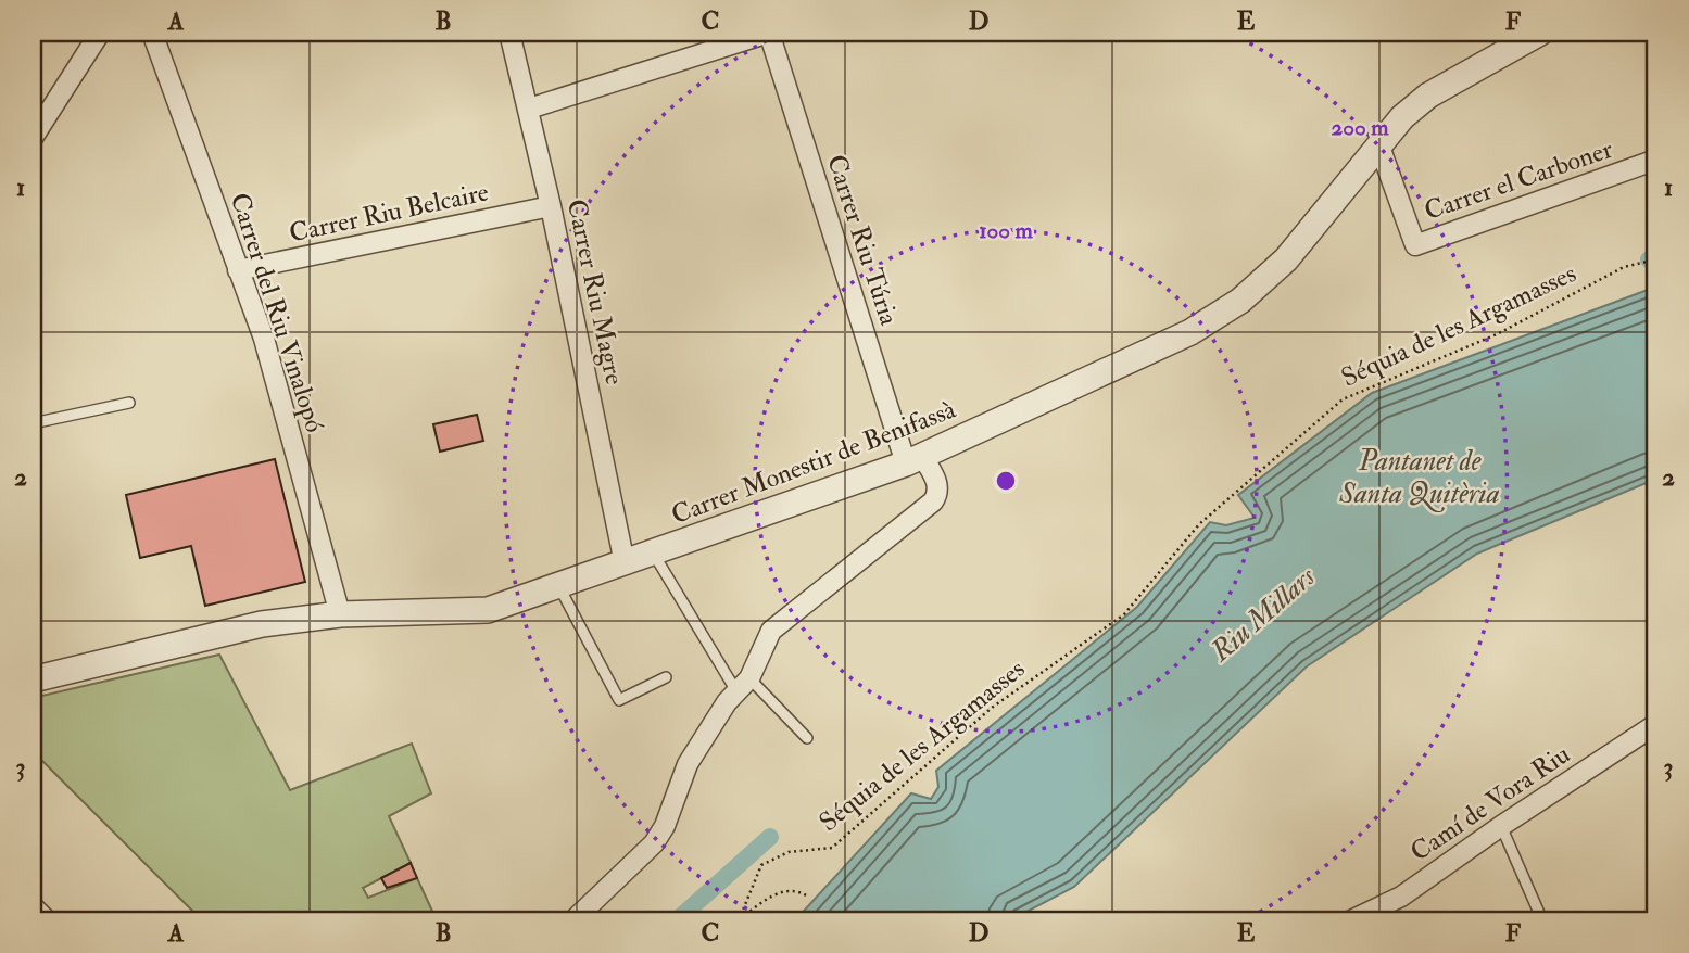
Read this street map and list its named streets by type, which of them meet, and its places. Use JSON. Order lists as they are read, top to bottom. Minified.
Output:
{"streets":{"street":["Carrer el Carboner","Carrer Riu Belcaire","Carrer Riu Túria","Carrer Riu Magre","Carrer del Riu Vinalopó","Carrer Monestir de Benifassà","Camí de Vora Riu"],"path":["Séquia de les Argamasses"]},"crossings":[["Carrer el Carboner","Carrer Monestir de Benifassà"],["Carrer Riu Belcaire","Carrer Riu Magre"],["Carrer Riu Belcaire","Carrer del Riu Vinalopó"],["Carrer Riu Túria","Carrer Monestir de Benifassà"],["Carrer Riu Magre","Carrer Monestir de Benifassà"],["Carrer del Riu Vinalopó","Carrer Monestir de Benifassà"]],"water":["Pantanet de Santa Quitèria","Riu Millars"],"grid":{"columns":["A","B","C","D","E","F"],"rows":["1","2","3"]},"rings":["200 m","100 m"]}
